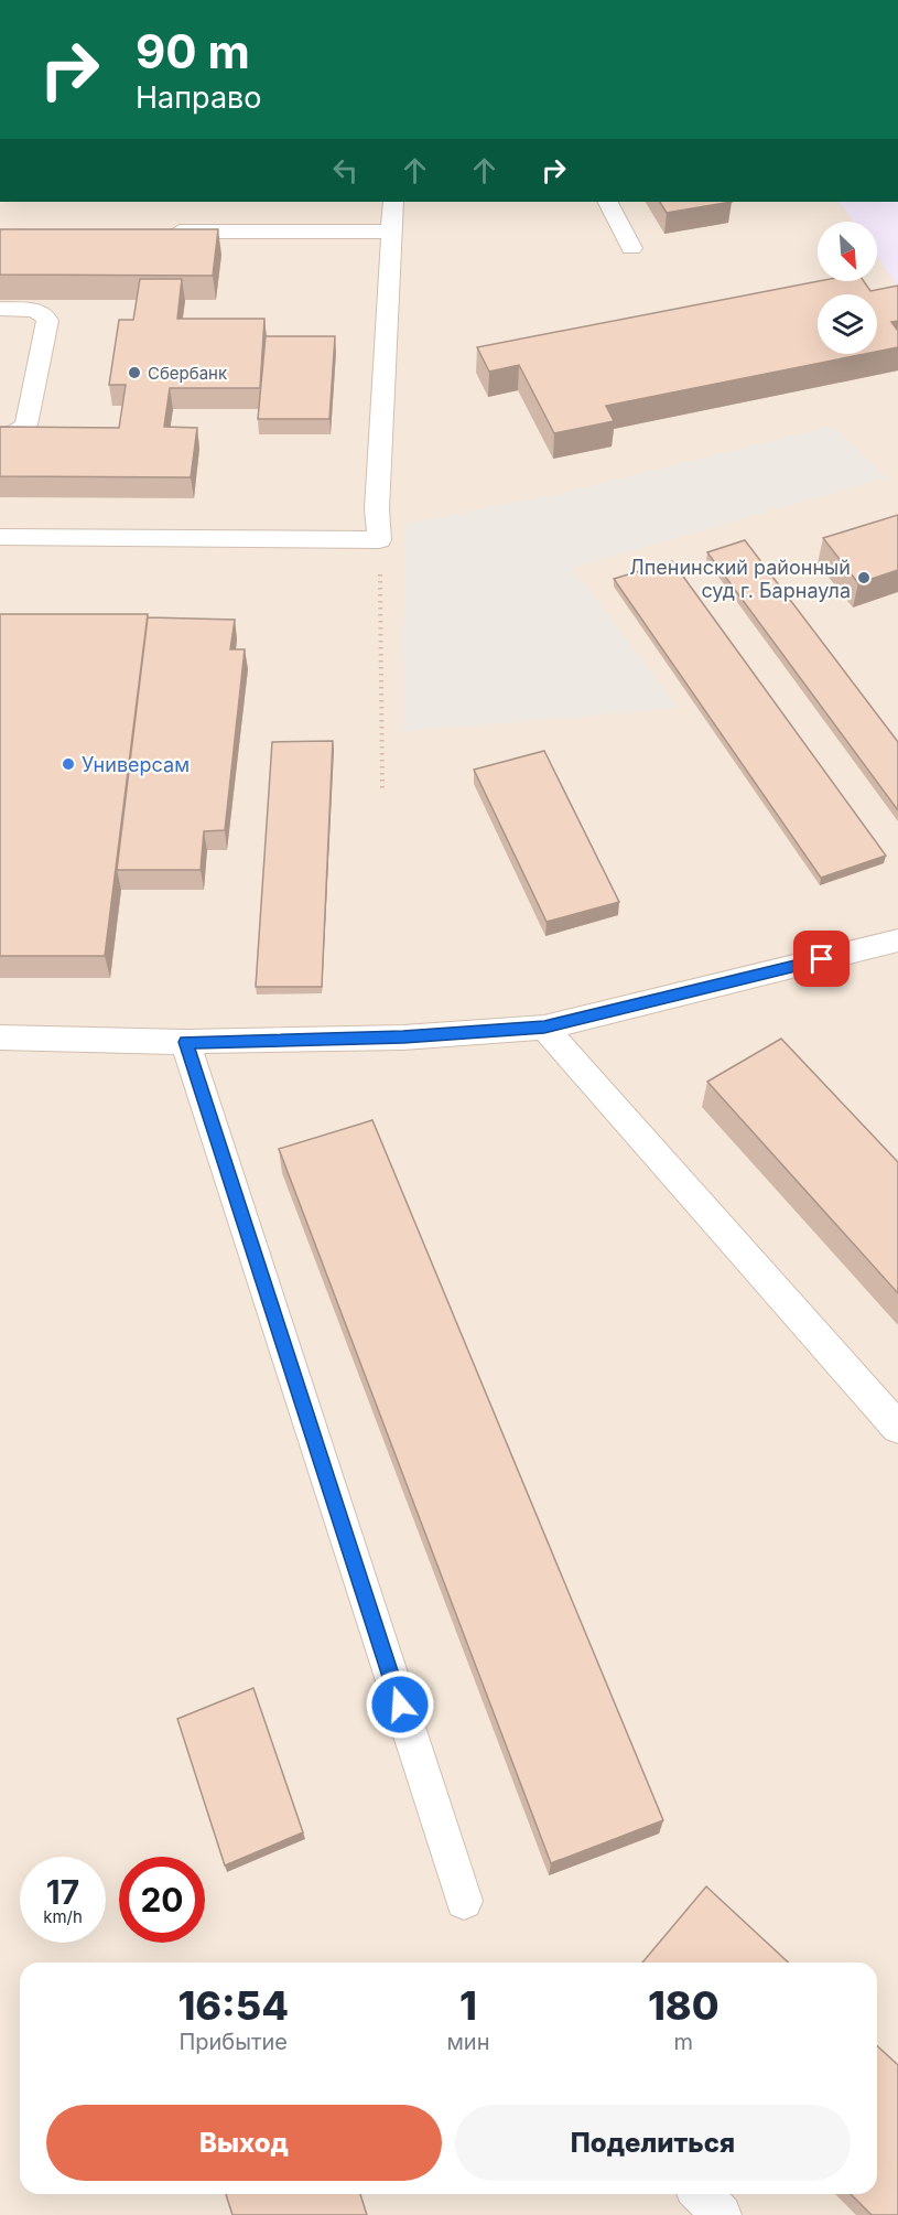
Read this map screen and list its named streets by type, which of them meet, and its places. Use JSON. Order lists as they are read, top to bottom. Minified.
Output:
{"places":["Сбербанк","Лпенинский районный суд г. Барнаула","Универсам"],"north":"bottom right","page":{"turn":["90 m","Направо"],"speed":"17 km/h","limit":"20","eta":["16:54","Прибытие","1","мин","180","m"],"buttons":["Выход","Поделиться"]}}
